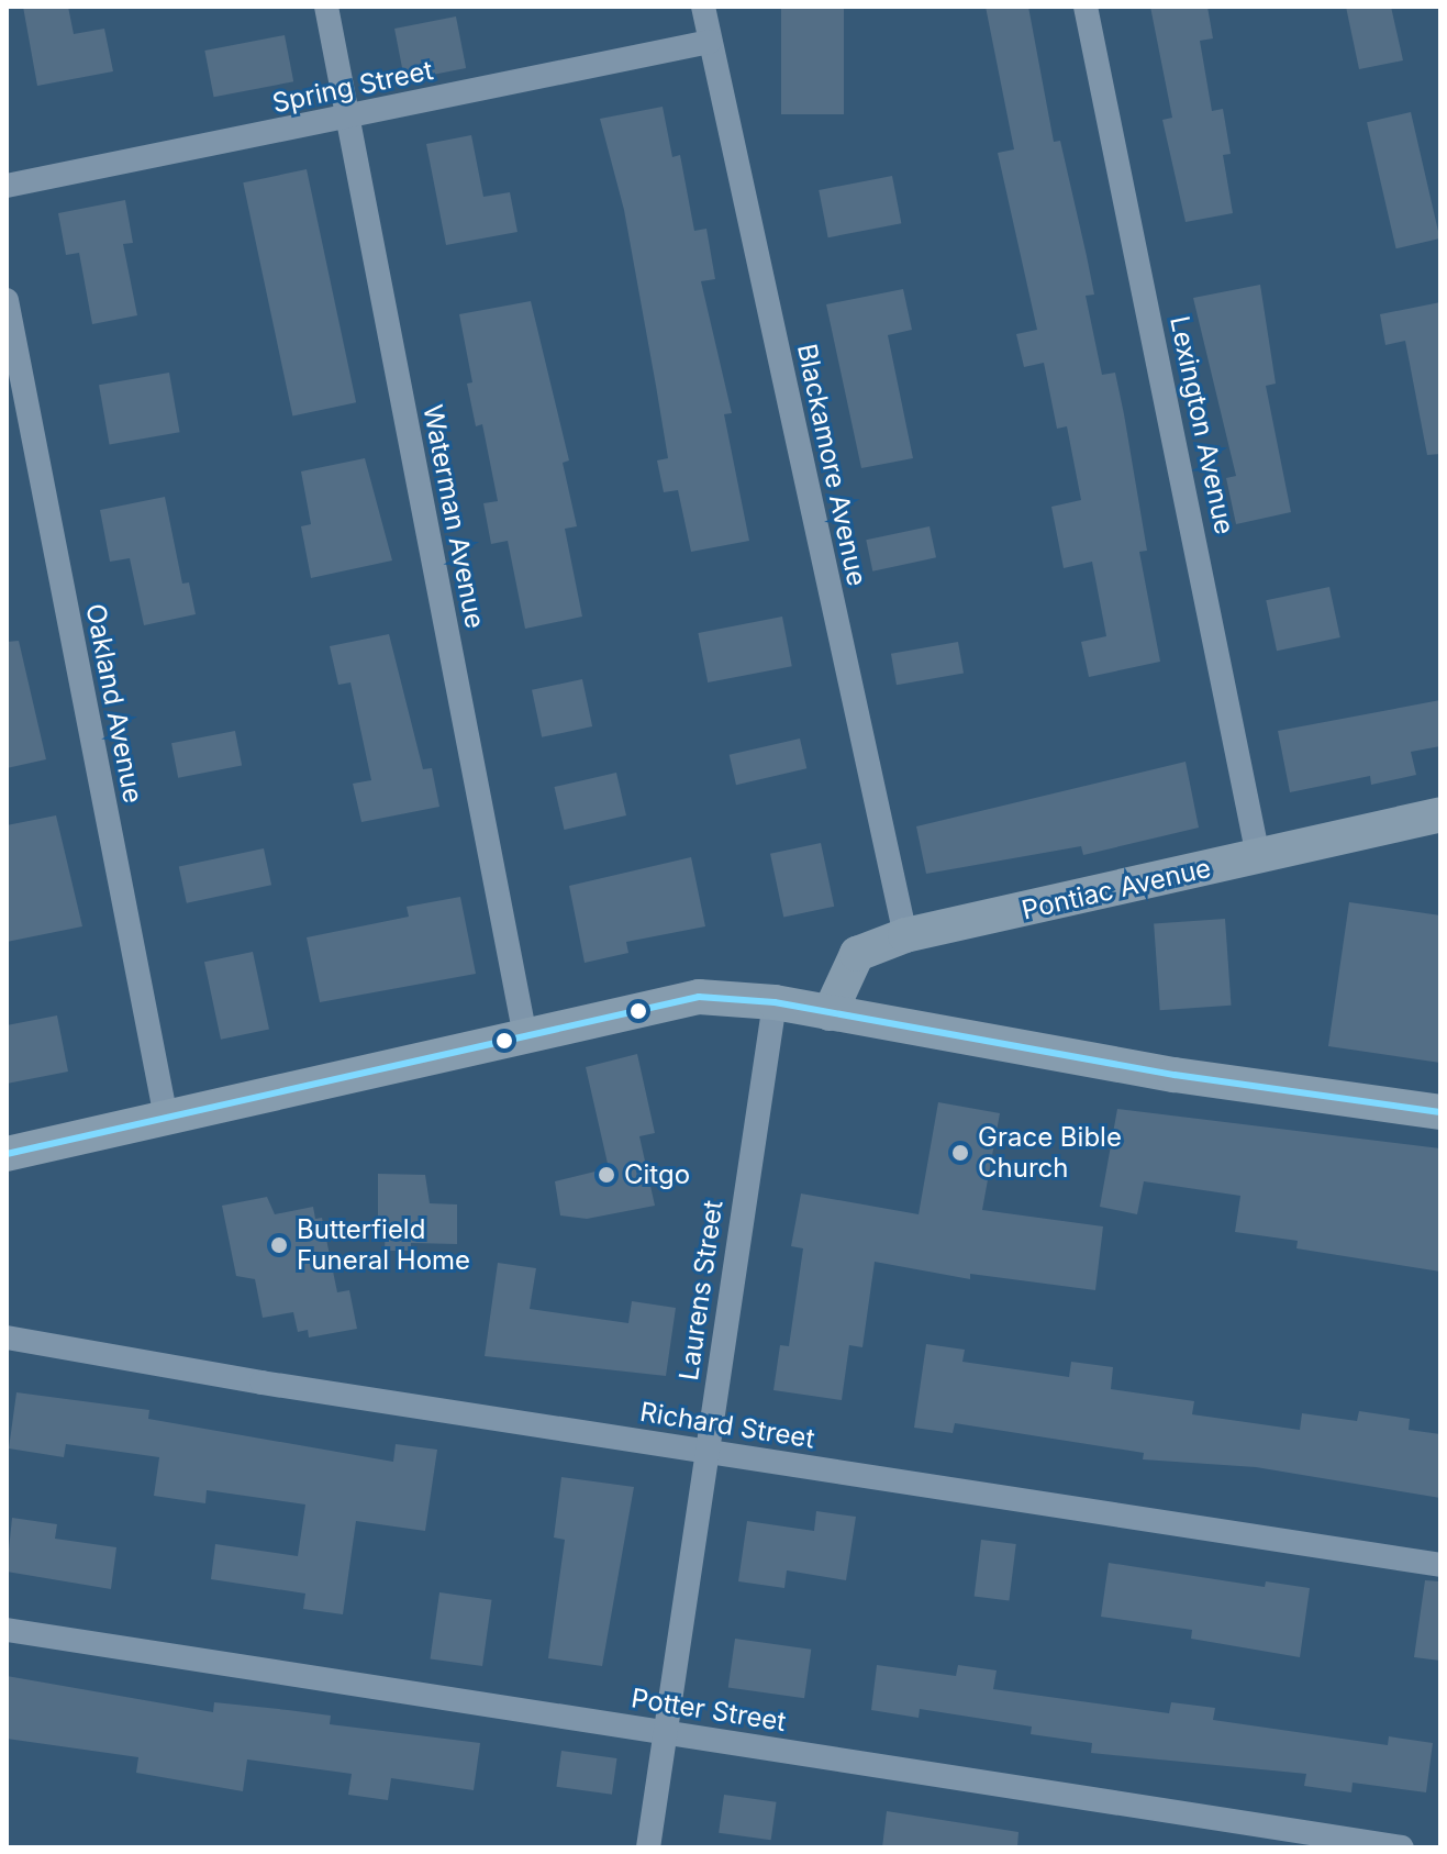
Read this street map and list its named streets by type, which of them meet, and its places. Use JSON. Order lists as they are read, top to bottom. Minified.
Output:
{"streets":{"main road":["Pontiac Avenue"],"street":["Spring Street","Lexington Avenue","Blackamore Avenue","Waterman Avenue","Oakland Avenue","Laurens Street","Richard Street","Potter Street"]},"crossings":[["Spring Street","Blackamore Avenue"],["Spring Street","Waterman Avenue"],["Lexington Avenue","Pontiac Avenue"],["Blackamore Avenue","Pontiac Avenue"],["Laurens Street","Richard Street"],["Laurens Street","Potter Street"]],"places":["Grace Bible Church","Citgo","Butterfield Funeral Home"]}
